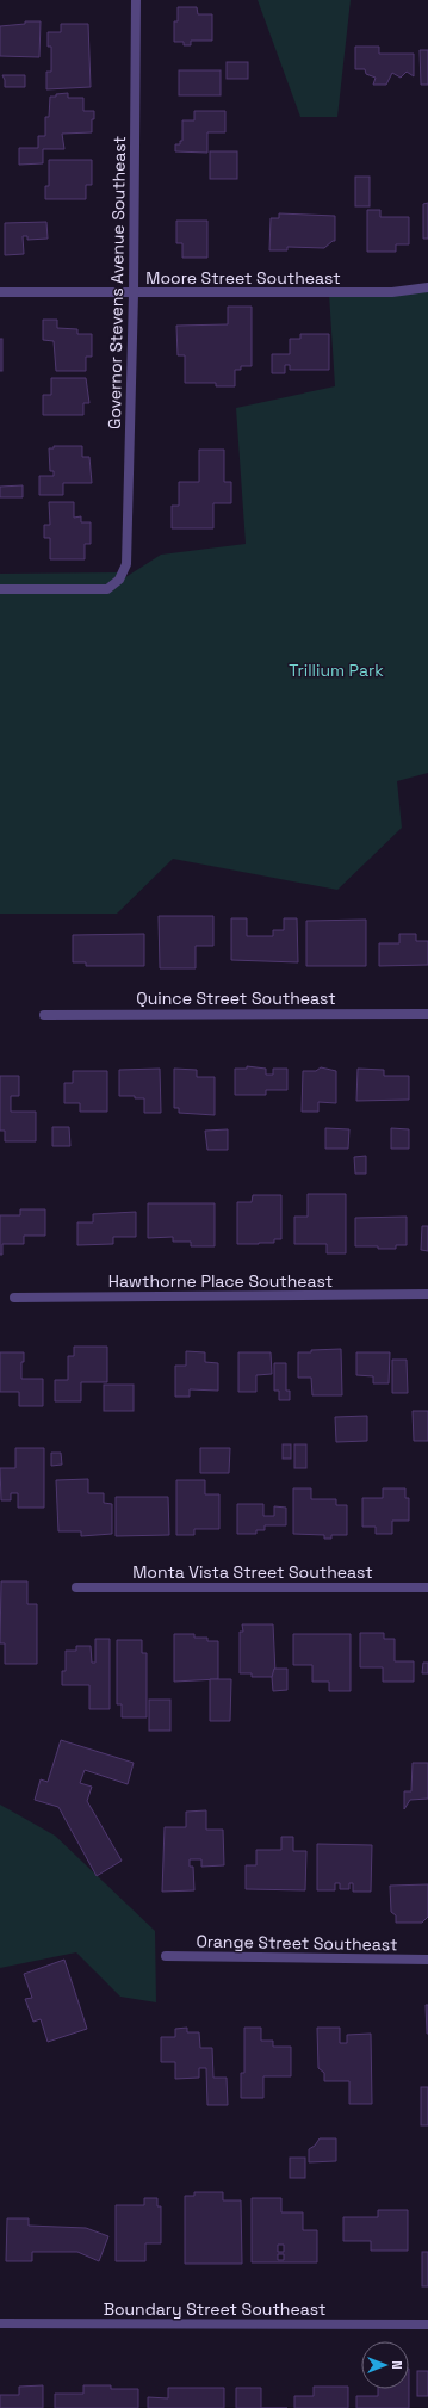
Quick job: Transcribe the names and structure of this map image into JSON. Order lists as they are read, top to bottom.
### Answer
{
  "streets": {
    "street": [
      "Moore Street Southeast",
      "Governor Stevens Avenue Southeast",
      "Quince Street Southeast",
      "Hawthorne Place Southeast",
      "Monta Vista Street Southeast",
      "Orange Street Southeast",
      "Boundary Street Southeast"
    ]
  },
  "crossings": [
    ["Moore Street Southeast", "Governor Stevens Avenue Southeast"]
  ],
  "parks": ["Trillium Park"],
  "north": "right"
}
